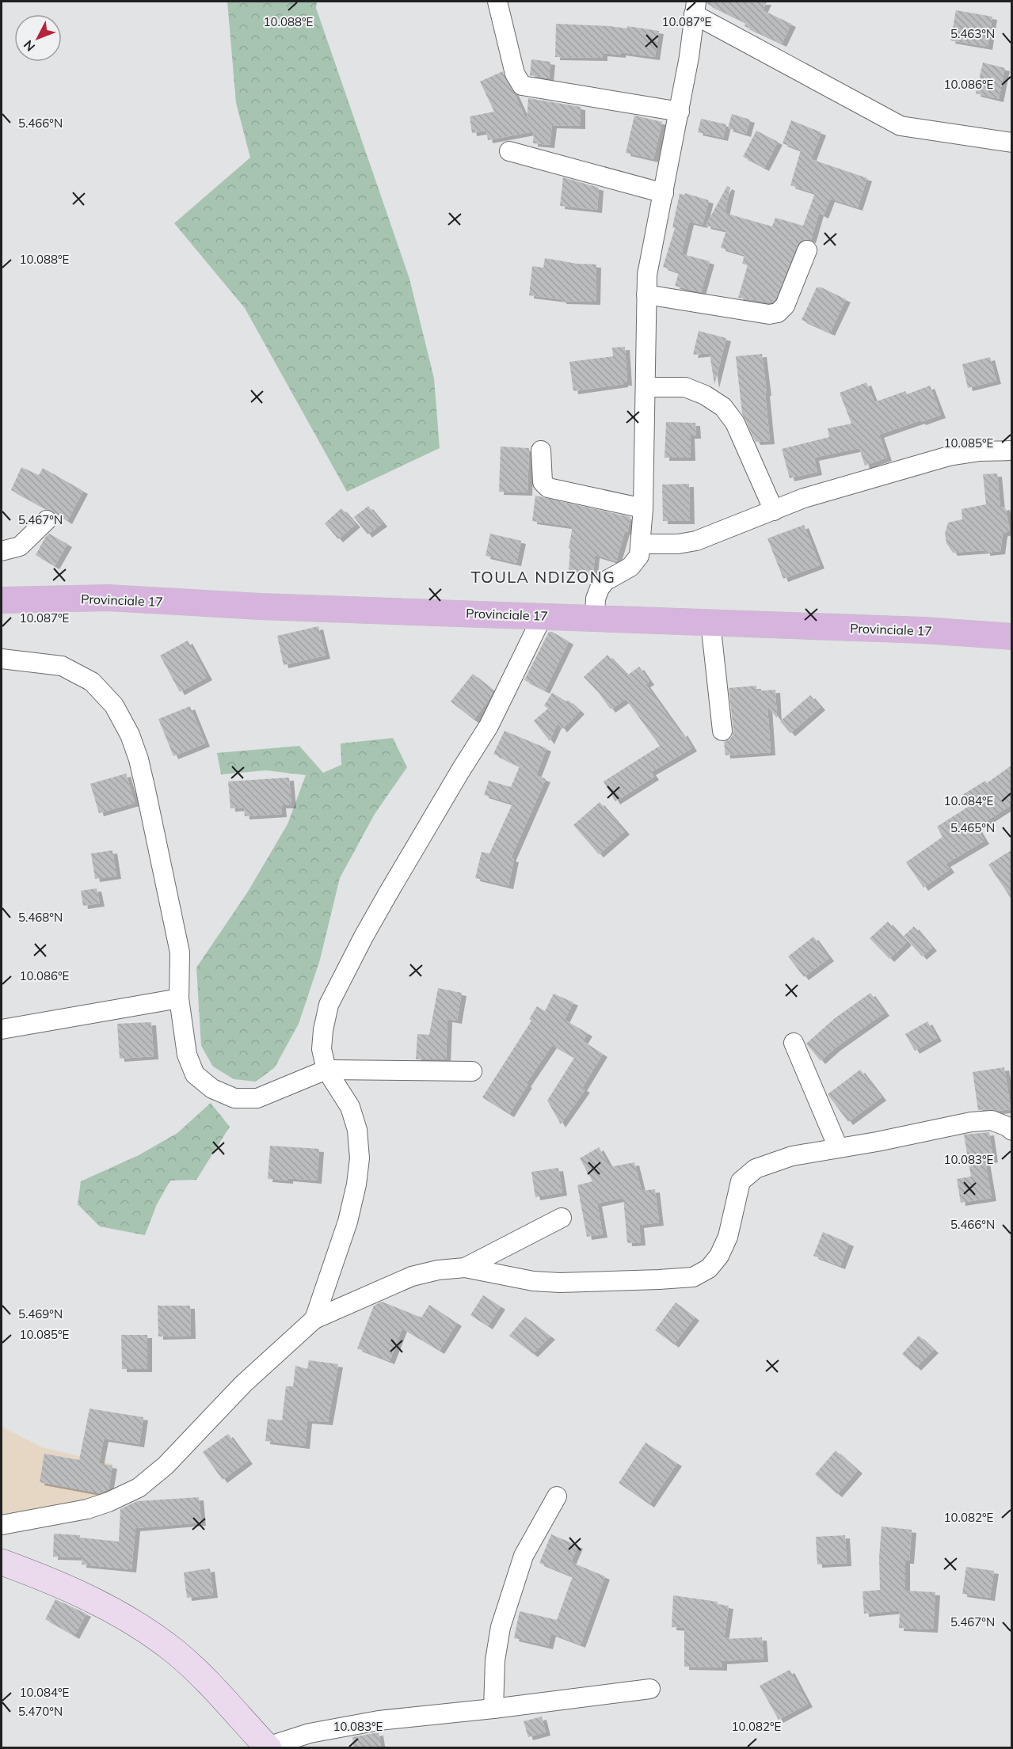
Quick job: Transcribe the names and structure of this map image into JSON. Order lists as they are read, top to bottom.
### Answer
{
  "streets": {
    "main road": ["Provinciale 17"]
  },
  "districts": ["TOULA NDIZONG"],
  "north": "bottom left",
  "coordinates": [
    "10.088°E",
    "10.087°E",
    "5.463°N",
    "10.086°E",
    "5.466°N",
    "10.085°E",
    "5.467°N",
    "10.084°E",
    "5.465°N",
    "5.468°N",
    "10.083°E",
    "5.469°N",
    "10.082°E",
    "5.470°N"
  ]
}
